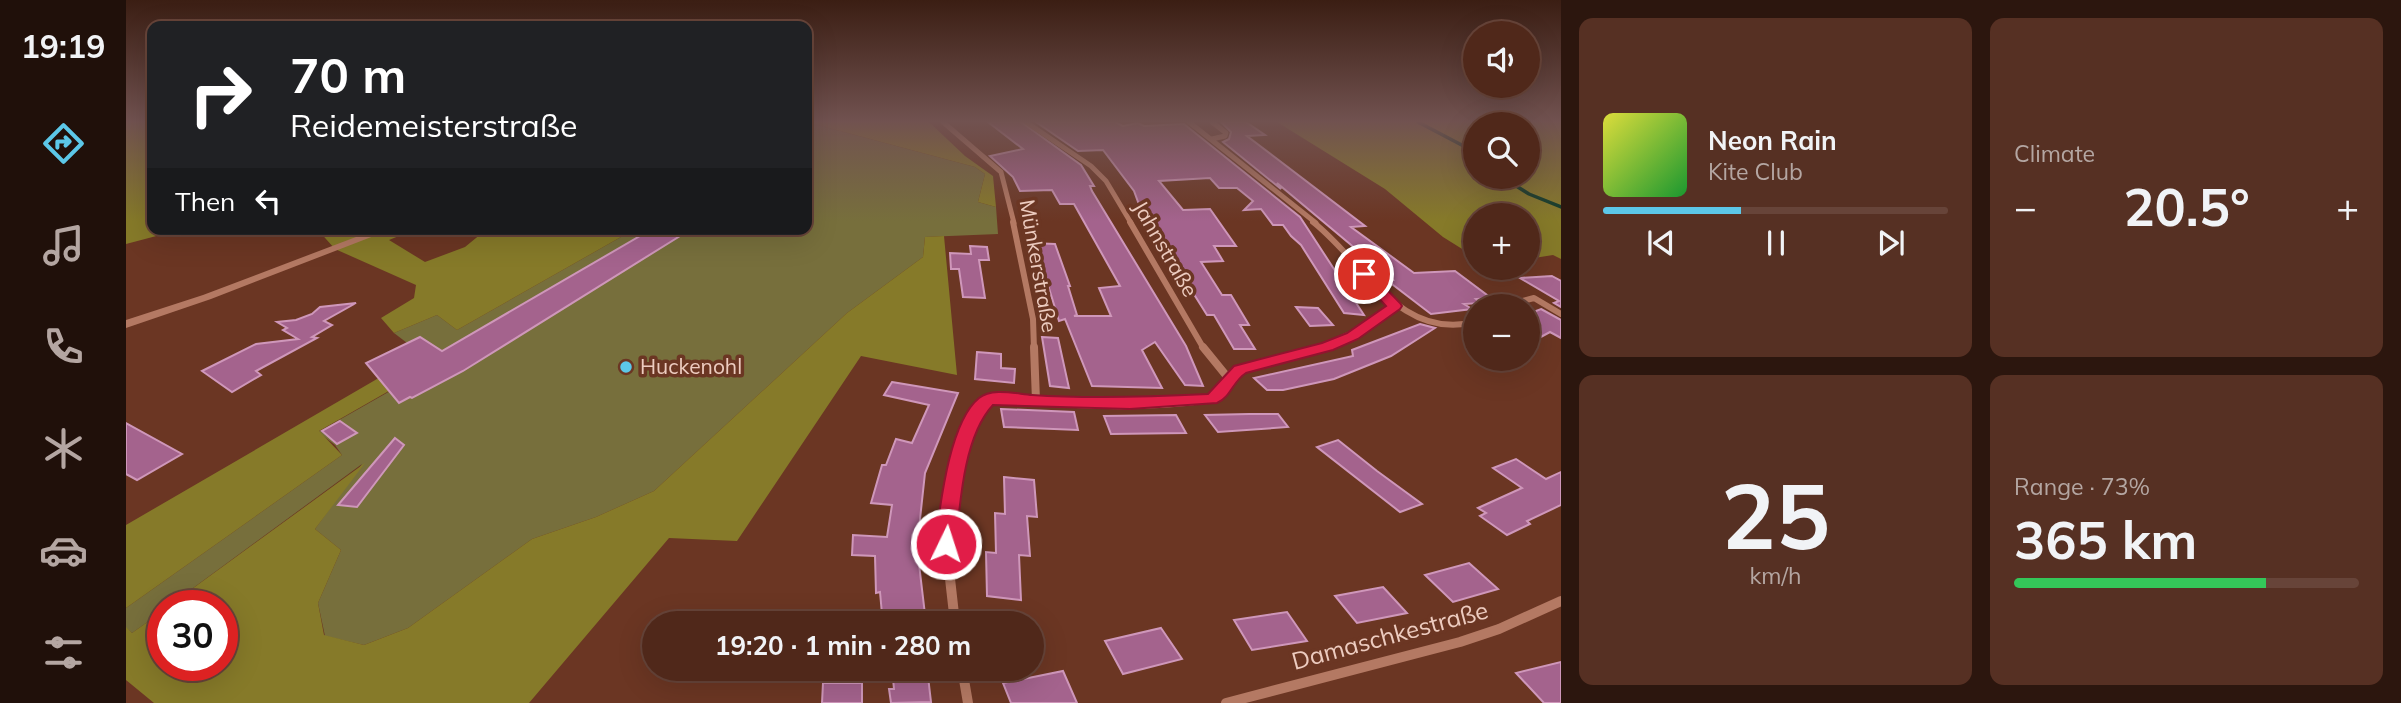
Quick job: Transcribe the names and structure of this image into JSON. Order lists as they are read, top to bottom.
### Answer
{
  "streets": {
    "street": ["Jahnstraße", "Münkerstraße", "Damaschkestraße"]
  },
  "places": ["Huckenohl"],
  "page": {
    "tabs": "19:19",
    "tile": [
      "Climate",
      ["25", "km/h"],
      ["Range · 73%", "365 km"]
    ],
    "map_buttons": ["+", "−"],
    "turn": ["70 m", "Reidemeisterstraße"],
    "song": ["Neon Rain", "Kite Club"],
    "then": "Then",
    "heat": ["−", "20.5°", "+"],
    "limit": "30",
    "trip": "19:20 · 1 min · 280 m"
  }
}
